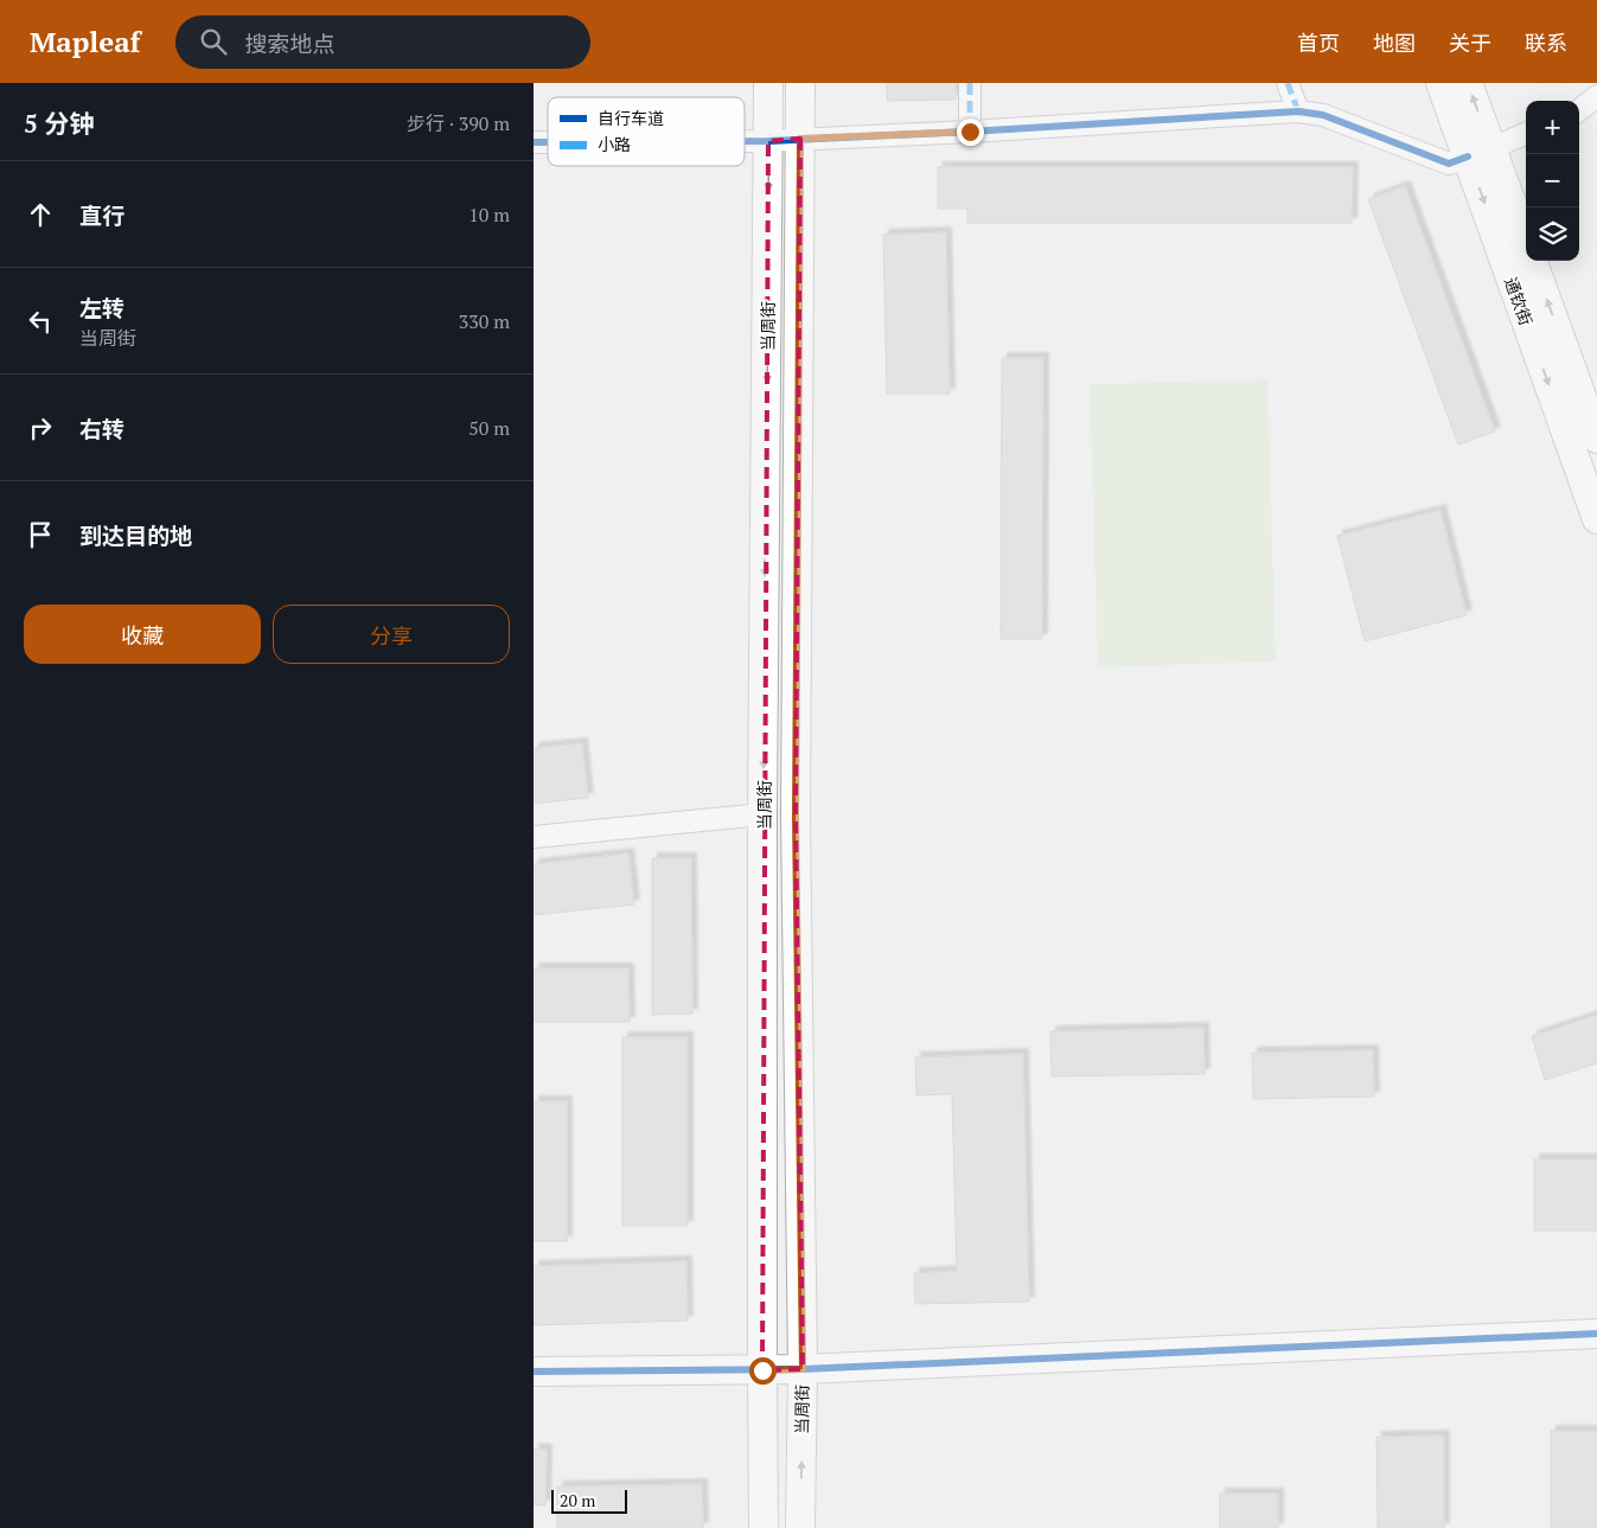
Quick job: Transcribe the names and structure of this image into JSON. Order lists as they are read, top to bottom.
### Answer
{
  "streets": {
    "main road": ["通钦街", "当周街"]
  },
  "legend": ["自行车道", "小路"],
  "scale_bar": "20 m",
  "page": {
    "header": "Mapleaf",
    "search": "搜索地点",
    "nav": [
      "首页",
      "地图",
      "关于",
      "联系"
    ],
    "heading": ["5 分钟", "步行 · 390 m"],
    "map_buttons": ["+", "−"],
    "list": [
      ["直行", "10 m"],
      ["左转", "当周街", "330 m"],
      ["右转", "50 m"],
      "到达目的地"
    ],
    "buttons": ["收藏", "分享"],
    "scale": "20 m"
  }
}
